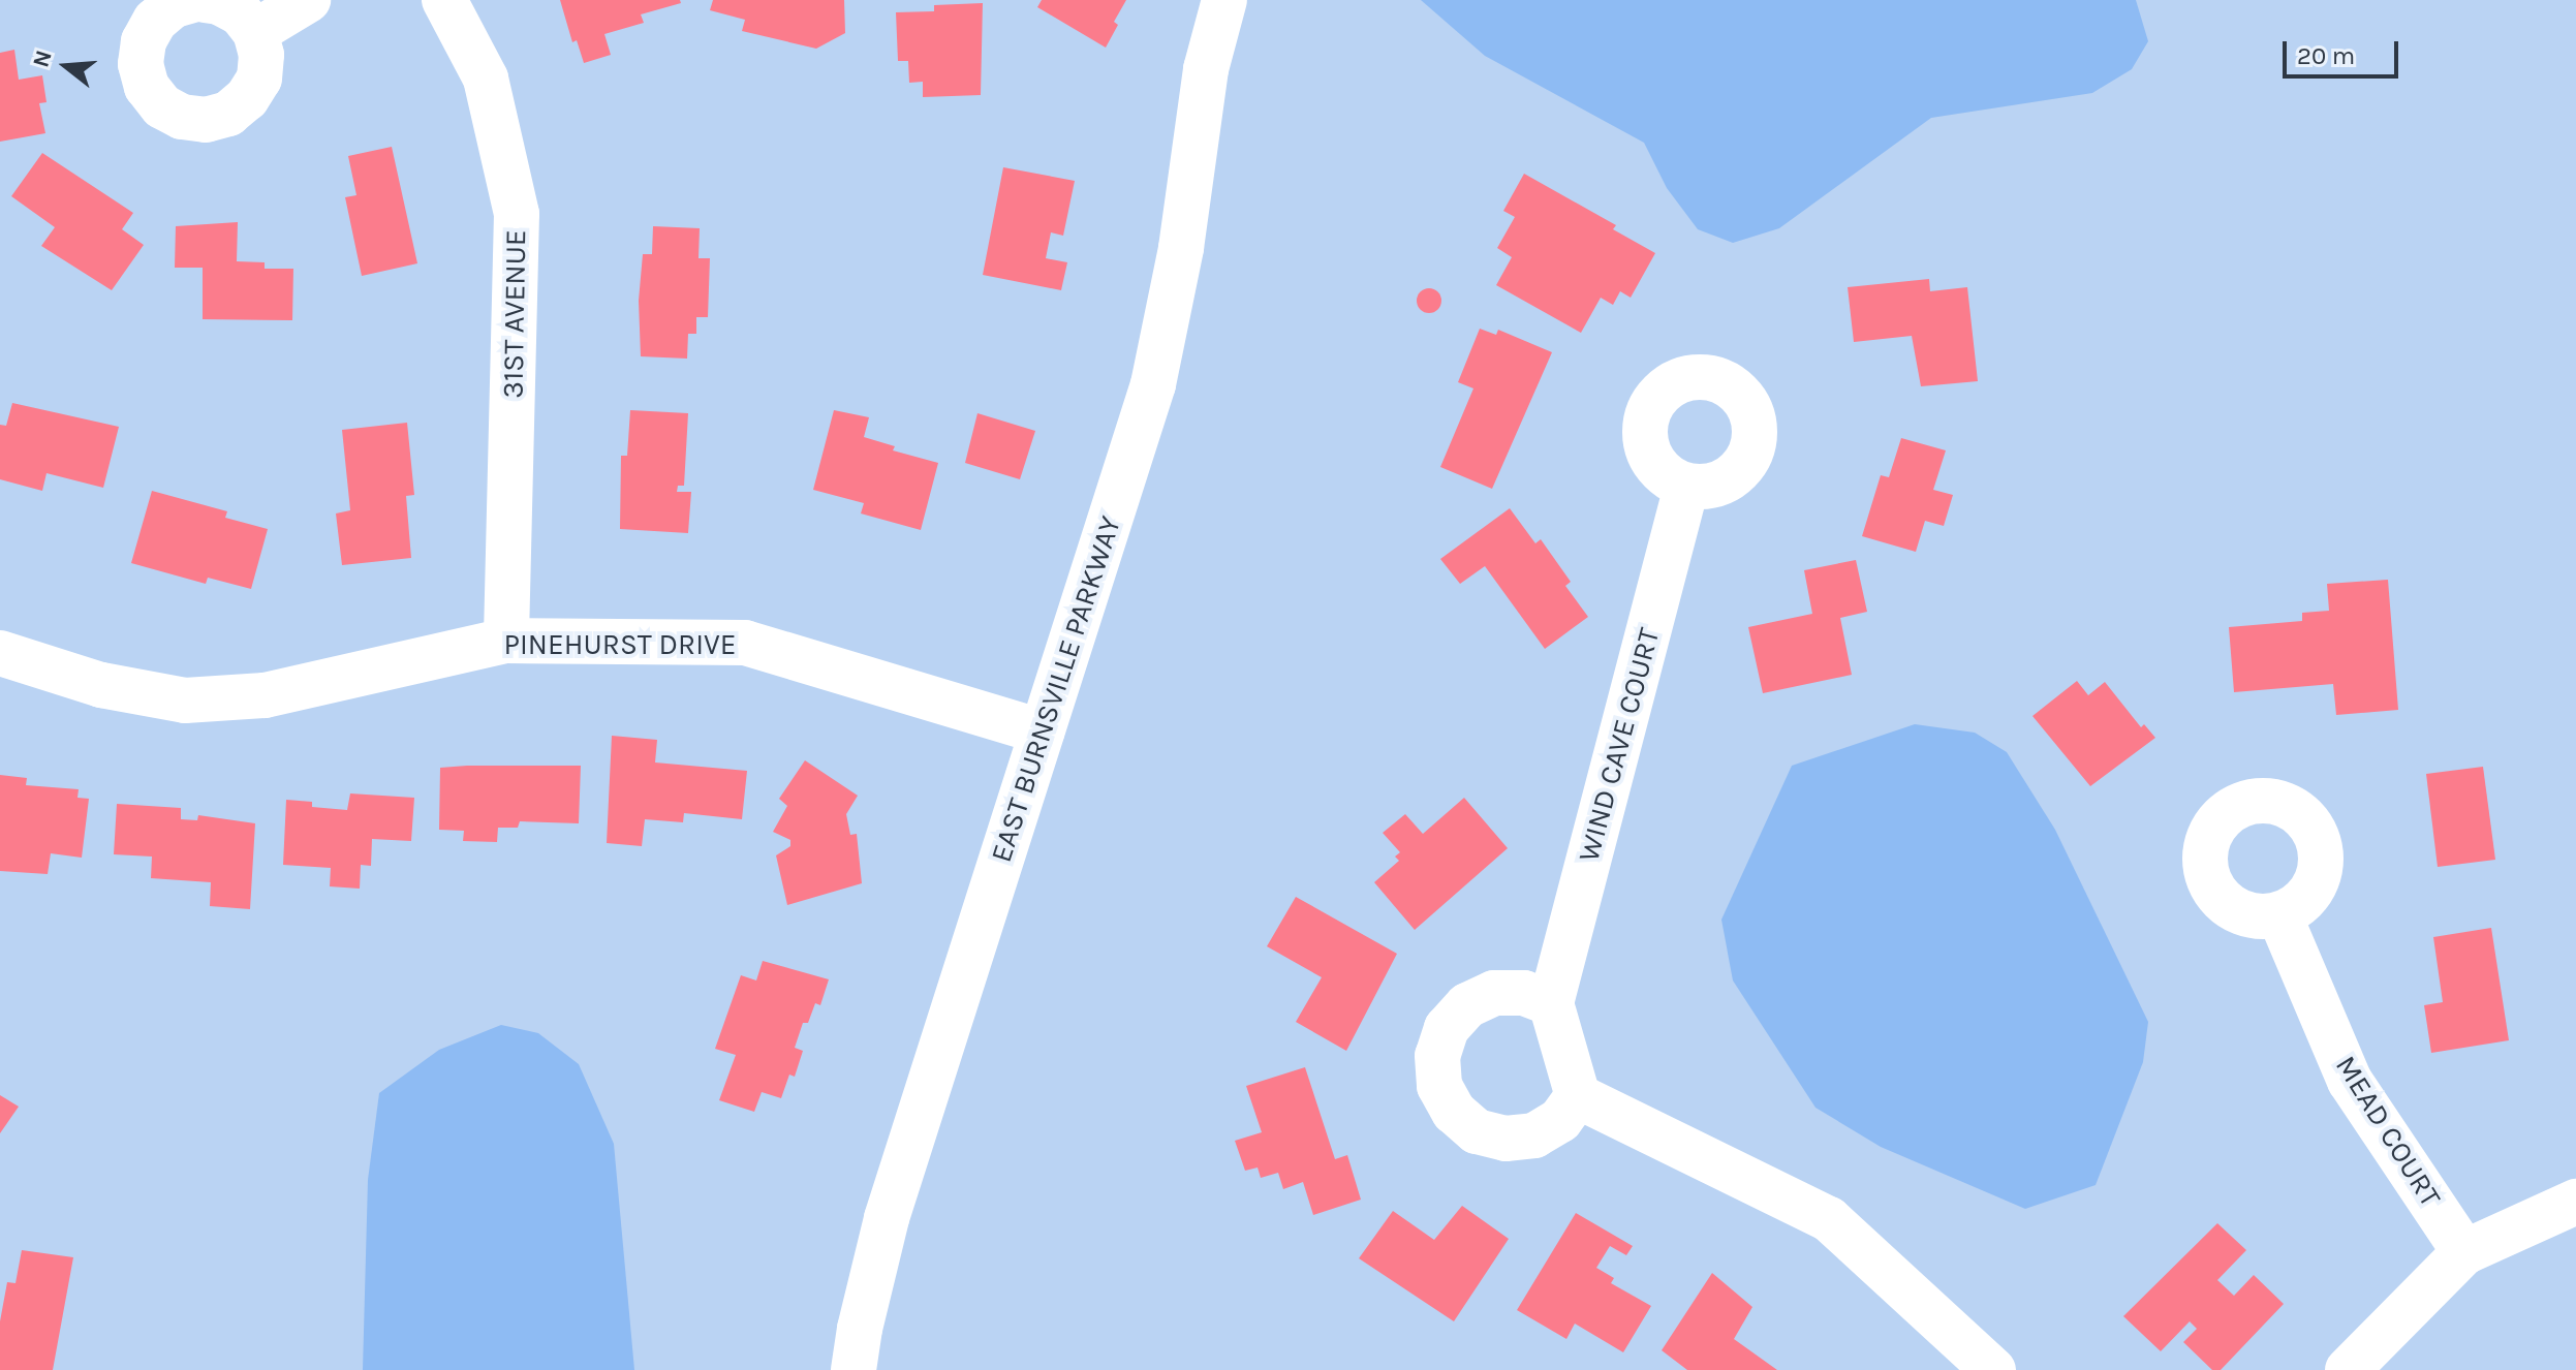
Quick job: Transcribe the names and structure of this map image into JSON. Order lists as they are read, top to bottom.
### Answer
{
  "streets": {
    "street": [
      "31ST AVENUE",
      "PINEHURST DRIVE",
      "EAST BURNSVILLE PARKWAY",
      "WIND CAVE COURT",
      "MEAD COURT"
    ]
  },
  "crossings": [
    ["31ST AVENUE", "PINEHURST DRIVE"],
    ["PINEHURST DRIVE", "EAST BURNSVILLE PARKWAY"]
  ],
  "scale_bar": "20 m",
  "north": "left"
}
